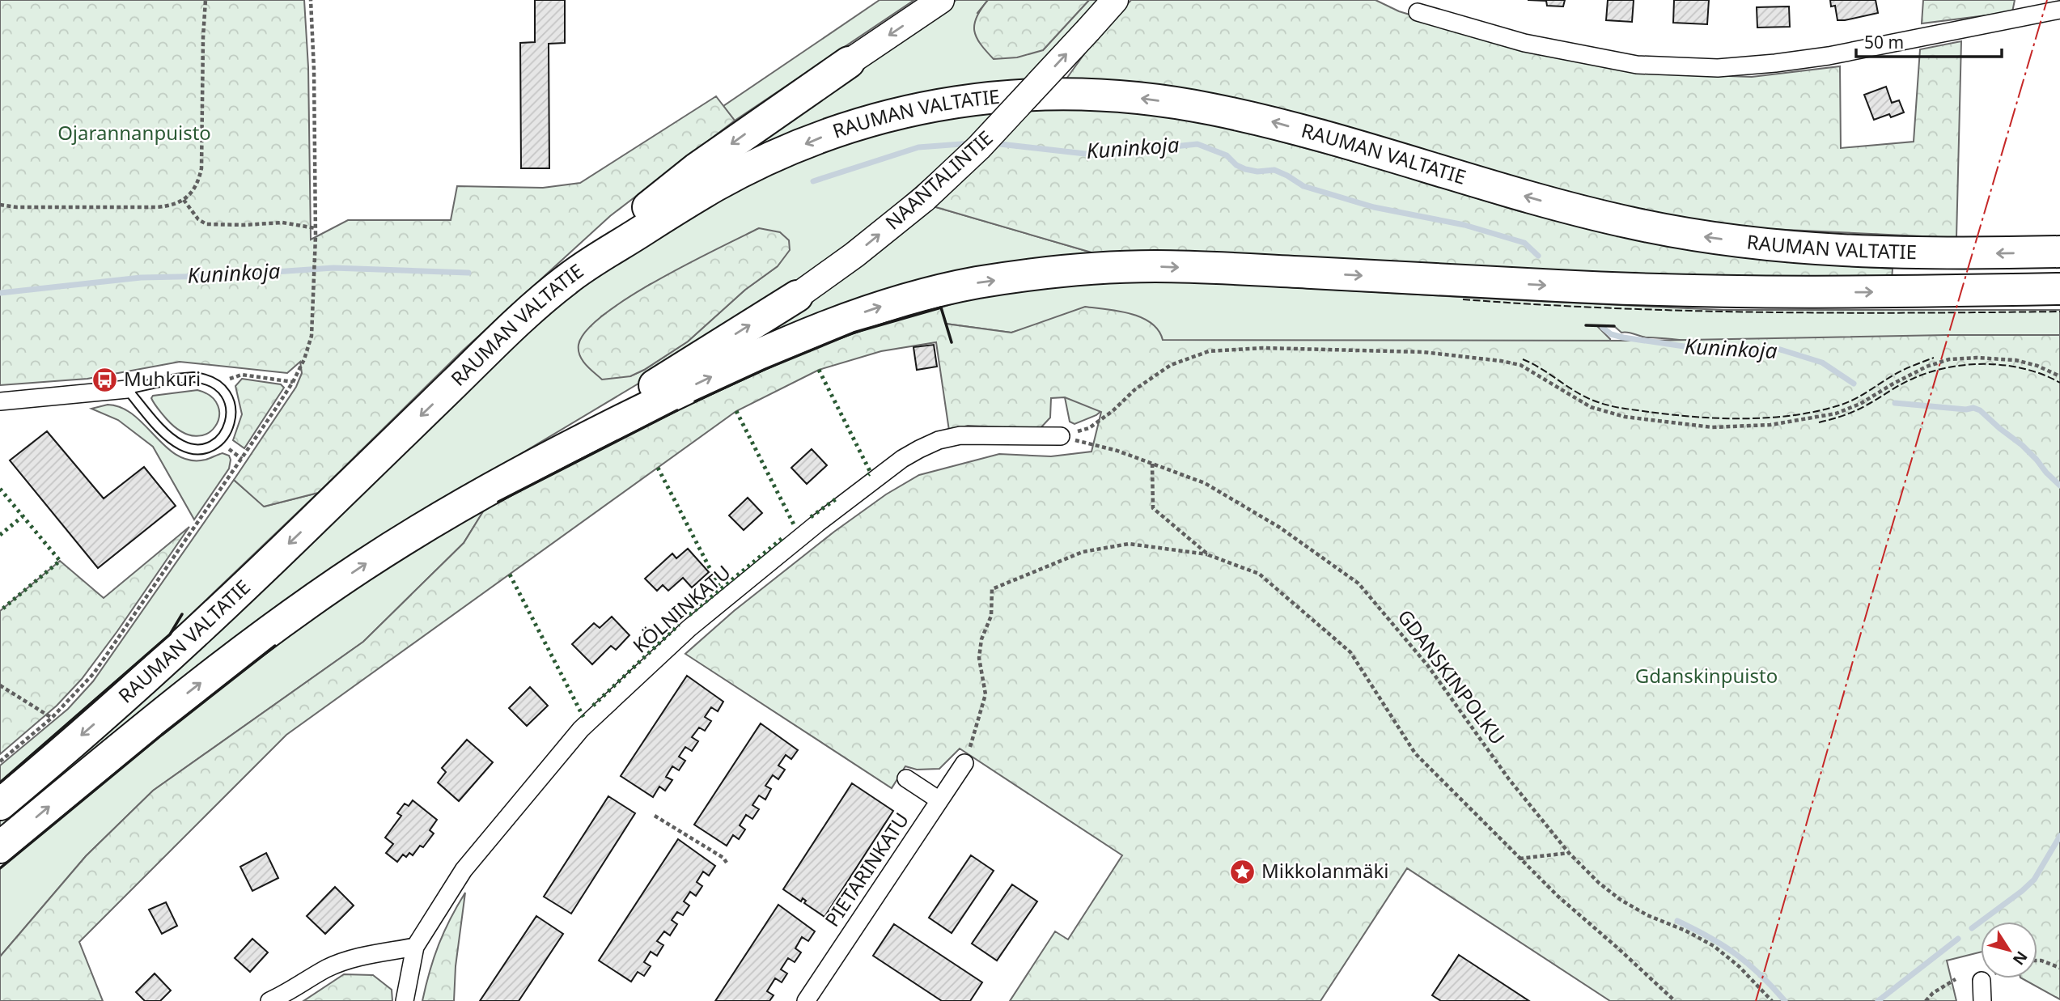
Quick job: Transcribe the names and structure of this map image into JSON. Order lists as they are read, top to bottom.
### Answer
{
  "streets": {
    "highway": ["RAUMAN VALTATIE"],
    "main road": ["NAANTALINTIE"],
    "street": ["KÖLNINKATU", "PIETARINKATU"],
    "path": ["GDANSKINPOLKU"]
  },
  "crossings": [
    ["KÖLNINKATU", "GDANSKINPOLKU"]
  ],
  "one_way": ["NAANTALINTIE"],
  "water": ["Kuninkoja"],
  "parks": ["Ojarannanpuisto", "Gdanskinpuisto"],
  "places": {
    "bus stop": ["Muhkuri"],
    "place": ["Mikkolanmäki"]
  },
  "scale_bar": "50 m",
  "north": "bottom right"
}
